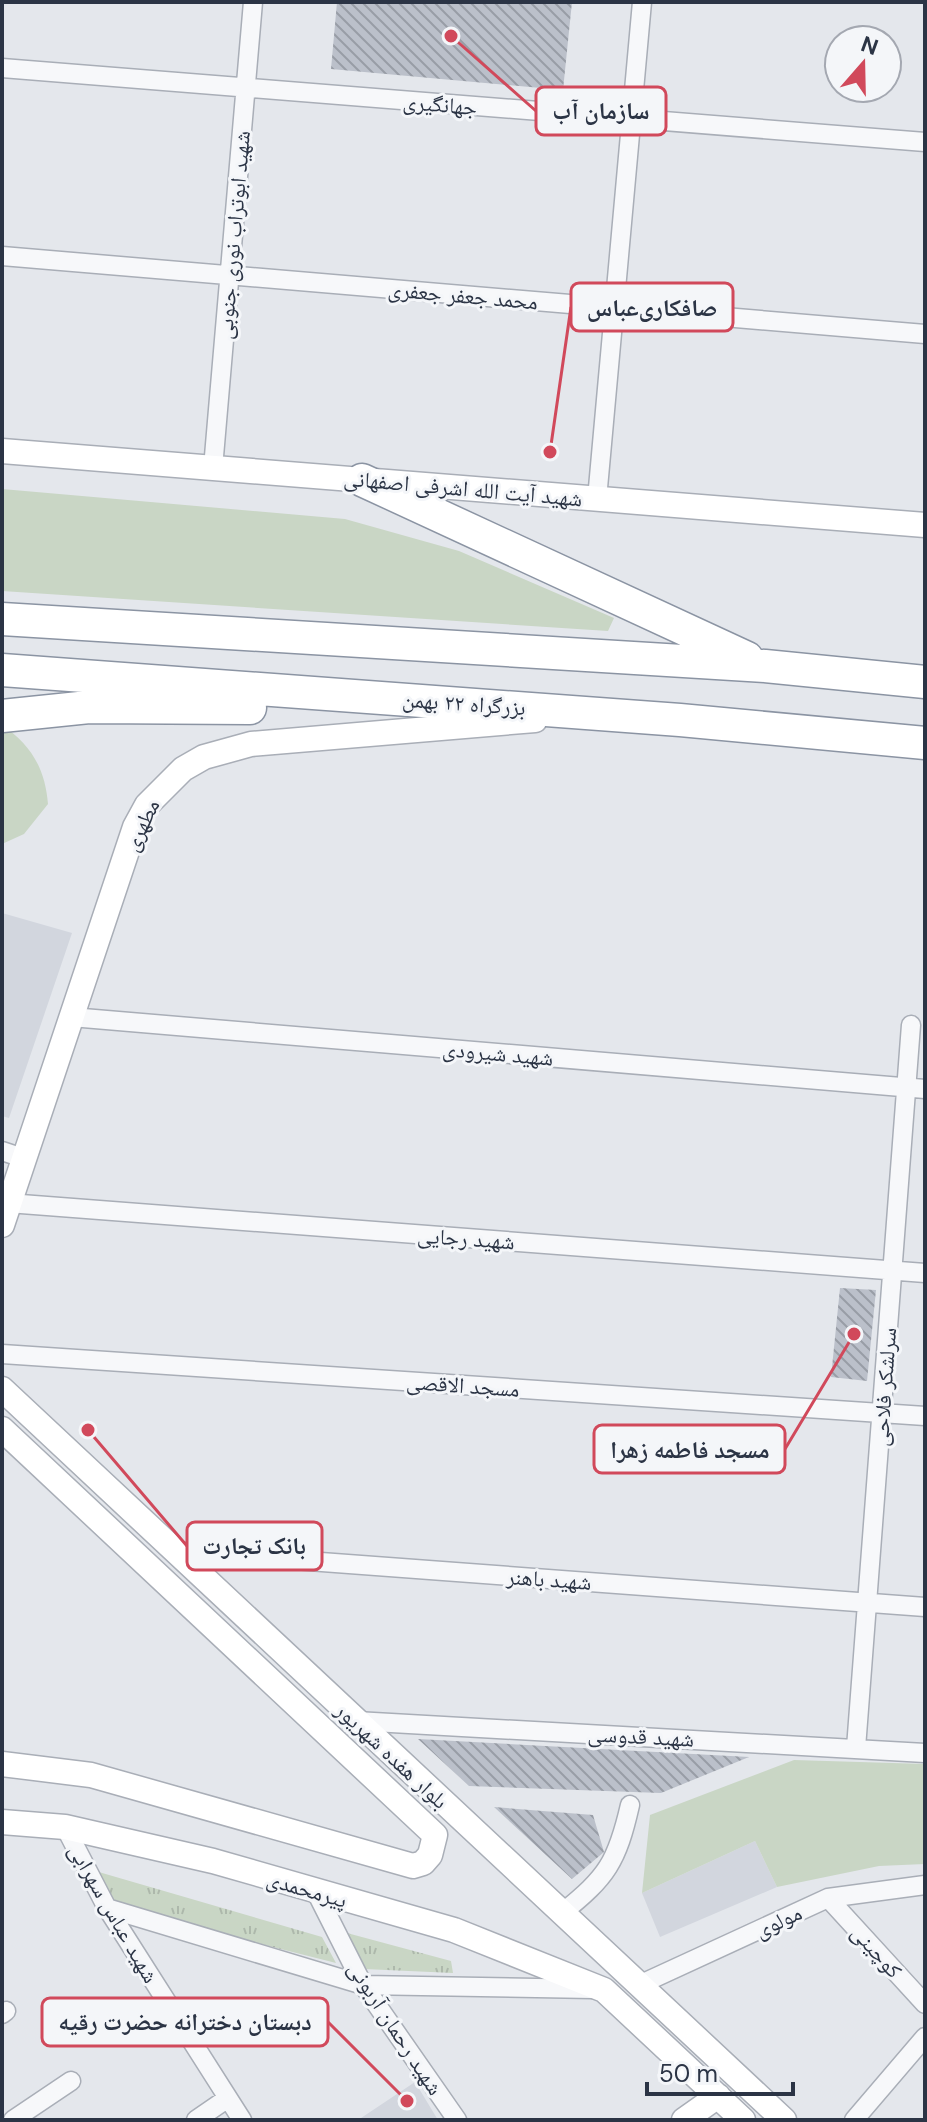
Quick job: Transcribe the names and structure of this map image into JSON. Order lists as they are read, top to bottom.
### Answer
{
  "streets": {
    "highway": ["بزرگراه ۲۲ بهمن"],
    "main road": [
      "شهید آیت الله اشرفی اصفهانی",
      "مطهری",
      "بلوار هفده شهریور",
      "پیرمحمدی"
    ],
    "street": [
      "جهانگیری",
      "شهید ابوتراب نوری جنوبی",
      "محمد جعفر جعفری",
      "شهید شیرودی",
      "شهید رجایی",
      "مسجد الاقصی",
      "سرلشکر فلاحی",
      "شهید باهنر",
      "شهید قدوسی",
      "شهید عباس سهرابی",
      "مولوی",
      "کوچینی",
      "شهید رحمان آربونی"
    ]
  },
  "crossings": [
    ["جهانگیری", "شهید ابوتراب نوری جنوبی"],
    ["شهید ابوتراب نوری جنوبی", "محمد جعفر جعفری"],
    ["شهید ابوتراب نوری جنوبی", "شهید آیت الله اشرفی اصفهانی"],
    ["مطهری", "شهید شیرودی"],
    ["مطهری", "شهید رجایی"],
    ["شهید شیرودی", "سرلشکر فلاحی"],
    ["شهید رجایی", "سرلشکر فلاحی"],
    ["مسجد الاقصی", "سرلشکر فلاحی"],
    ["سرلشکر فلاحی", "شهید باهنر"],
    ["سرلشکر فلاحی", "شهید قدوسی"],
    ["شهید باهنر", "بلوار هفده شهریور"],
    ["شهید قدوسی", "بلوار هفده شهریور"],
    ["بلوار هفده شهریور", "مولوی"],
    ["پیرمحمدی", "شهید عباس سهرابی"],
    ["پیرمحمدی", "شهید رحمان آربونی"],
    ["مولوی", "کوچینی"]
  ],
  "places": [
    "سازمان آب",
    "صافکاری‌عباس",
    "مسجد فاطمه زهرا",
    "بانک تجارت",
    "دبستان دخترانه حضرت رقیه"
  ],
  "scale_bar": "50 m",
  "north": "top"
}
